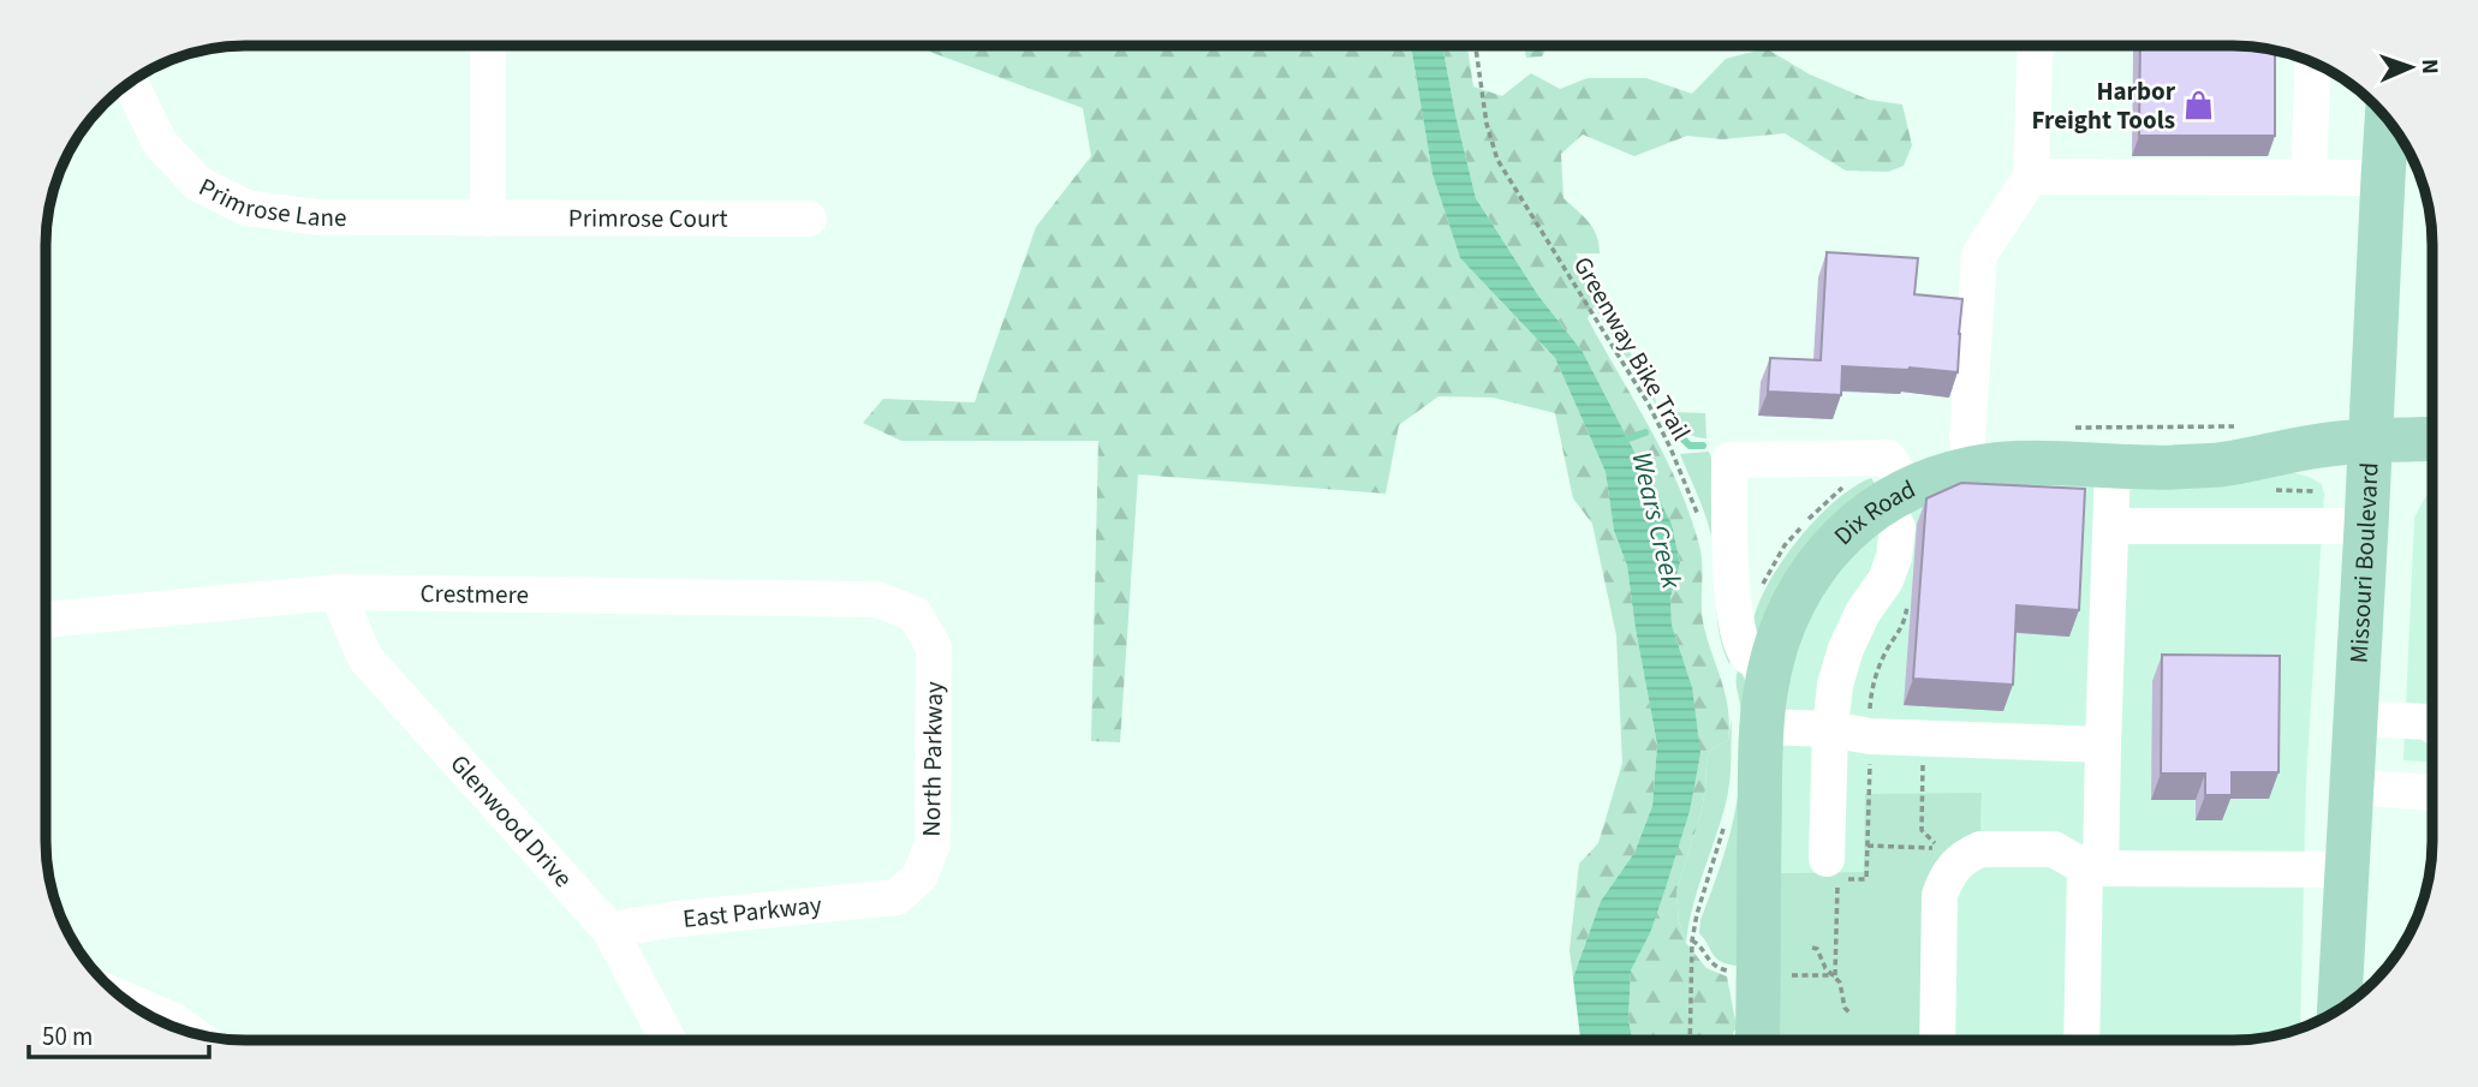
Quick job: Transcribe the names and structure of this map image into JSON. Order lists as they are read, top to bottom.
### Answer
{
  "streets": {
    "main road": ["Dix Road", "Missouri Boulevard"],
    "street": [
      "Primrose Lane",
      "Primrose Court",
      "Crestmere",
      "North Parkway",
      "Glenwood Drive",
      "East Parkway"
    ],
    "path": ["Greenway Bike Trail"]
  },
  "crossings": [
    ["Primrose Lane", "Primrose Court"],
    ["Dix Road", "Missouri Boulevard"],
    ["Crestmere", "North Parkway"],
    ["Crestmere", "Glenwood Drive"],
    ["North Parkway", "East Parkway"],
    ["Glenwood Drive", "East Parkway"]
  ],
  "water": ["Wears Creek"],
  "places": {
    "shop": ["Harbor Freight Tools"]
  },
  "scale_bar": "50 m",
  "north": "right"
}
